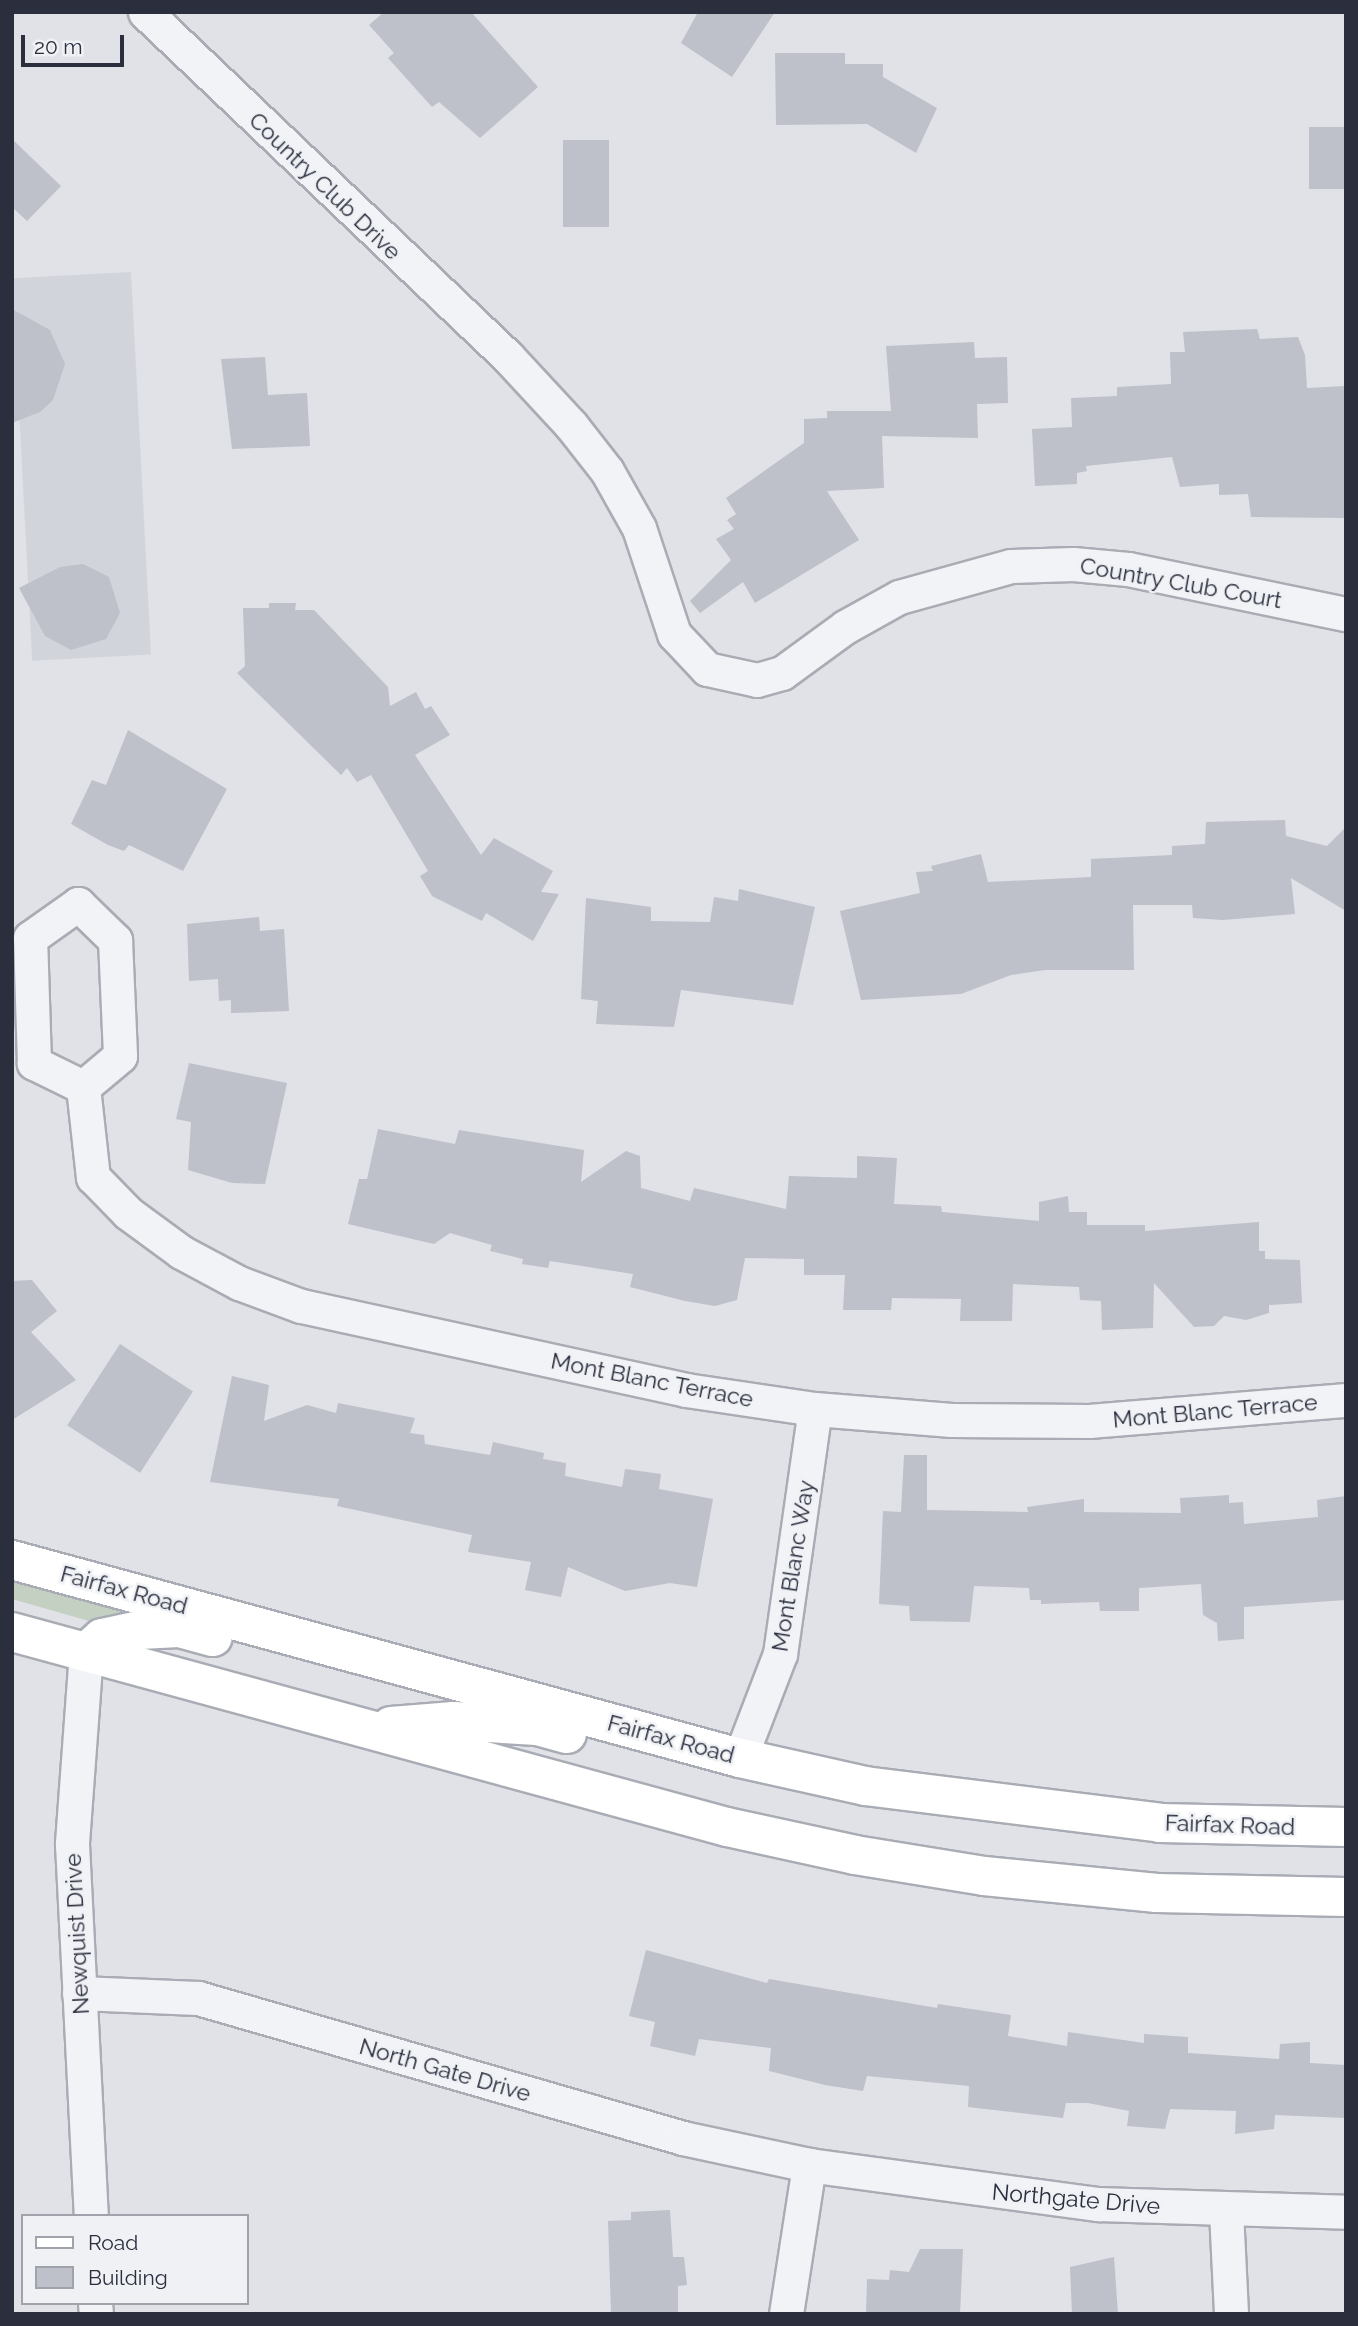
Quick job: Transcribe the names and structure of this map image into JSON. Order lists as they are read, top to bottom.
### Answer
{
  "streets": {
    "main road": ["Fairfax Road"],
    "street": [
      "Country Club Drive",
      "Country Club Court",
      "Mont Blanc Terrace",
      "Mont Blanc Way",
      "Newquist Drive",
      "North Gate Drive",
      "Northgate Drive"
    ]
  },
  "crossings": [
    ["Country Club Drive", "Country Club Court"],
    ["Mont Blanc Terrace", "Mont Blanc Way"],
    ["Mont Blanc Way", "Fairfax Road"],
    ["Newquist Drive", "North Gate Drive"],
    ["North Gate Drive", "Northgate Drive"]
  ],
  "legend": ["Road", "Building"],
  "scale_bar": "20 m"
}
